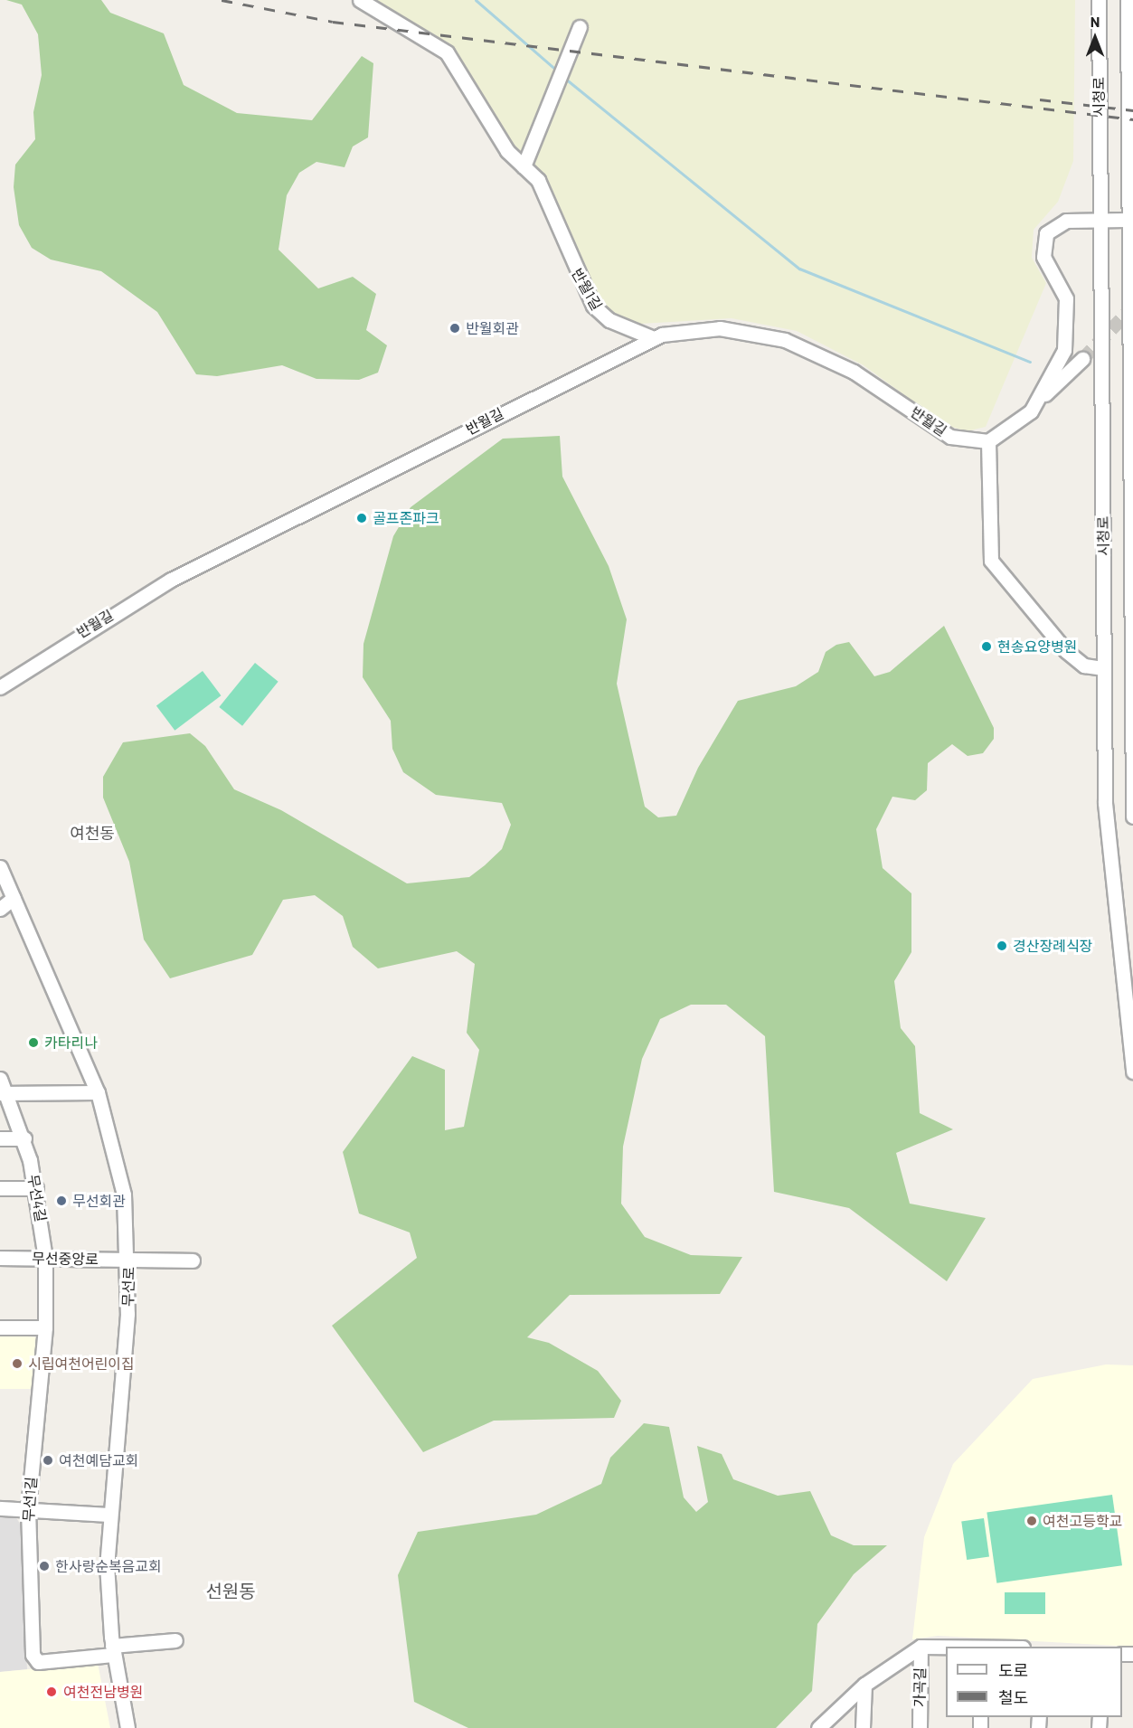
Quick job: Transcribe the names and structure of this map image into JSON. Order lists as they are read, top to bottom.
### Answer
{
  "streets": {
    "street": [
      "시청로",
      "반월1길",
      "반월길",
      "무선4길",
      "무선중앙로",
      "무선로",
      "무선1길",
      "가곡길"
    ]
  },
  "crossings": [
    ["시청로", "반월길"],
    ["반월1길", "반월길"],
    ["무선4길", "무선중앙로"],
    ["무선4길", "무선1길"],
    ["무선중앙로", "무선로"],
    ["무선중앙로", "무선1길"],
    ["무선로", "무선1길"]
  ],
  "districts": ["여천동", "선원동"],
  "places": [
    "반월회관",
    "골프존파크",
    "현송요양병원",
    "경산장례식장",
    "카타리나",
    "무선회관",
    "시립여천어린이집",
    "여천예담교회",
    "여천고등학교",
    "한사랑순복음교회",
    "여천전남병원"
  ],
  "legend": ["도로", "철도"],
  "north": "top"
}
